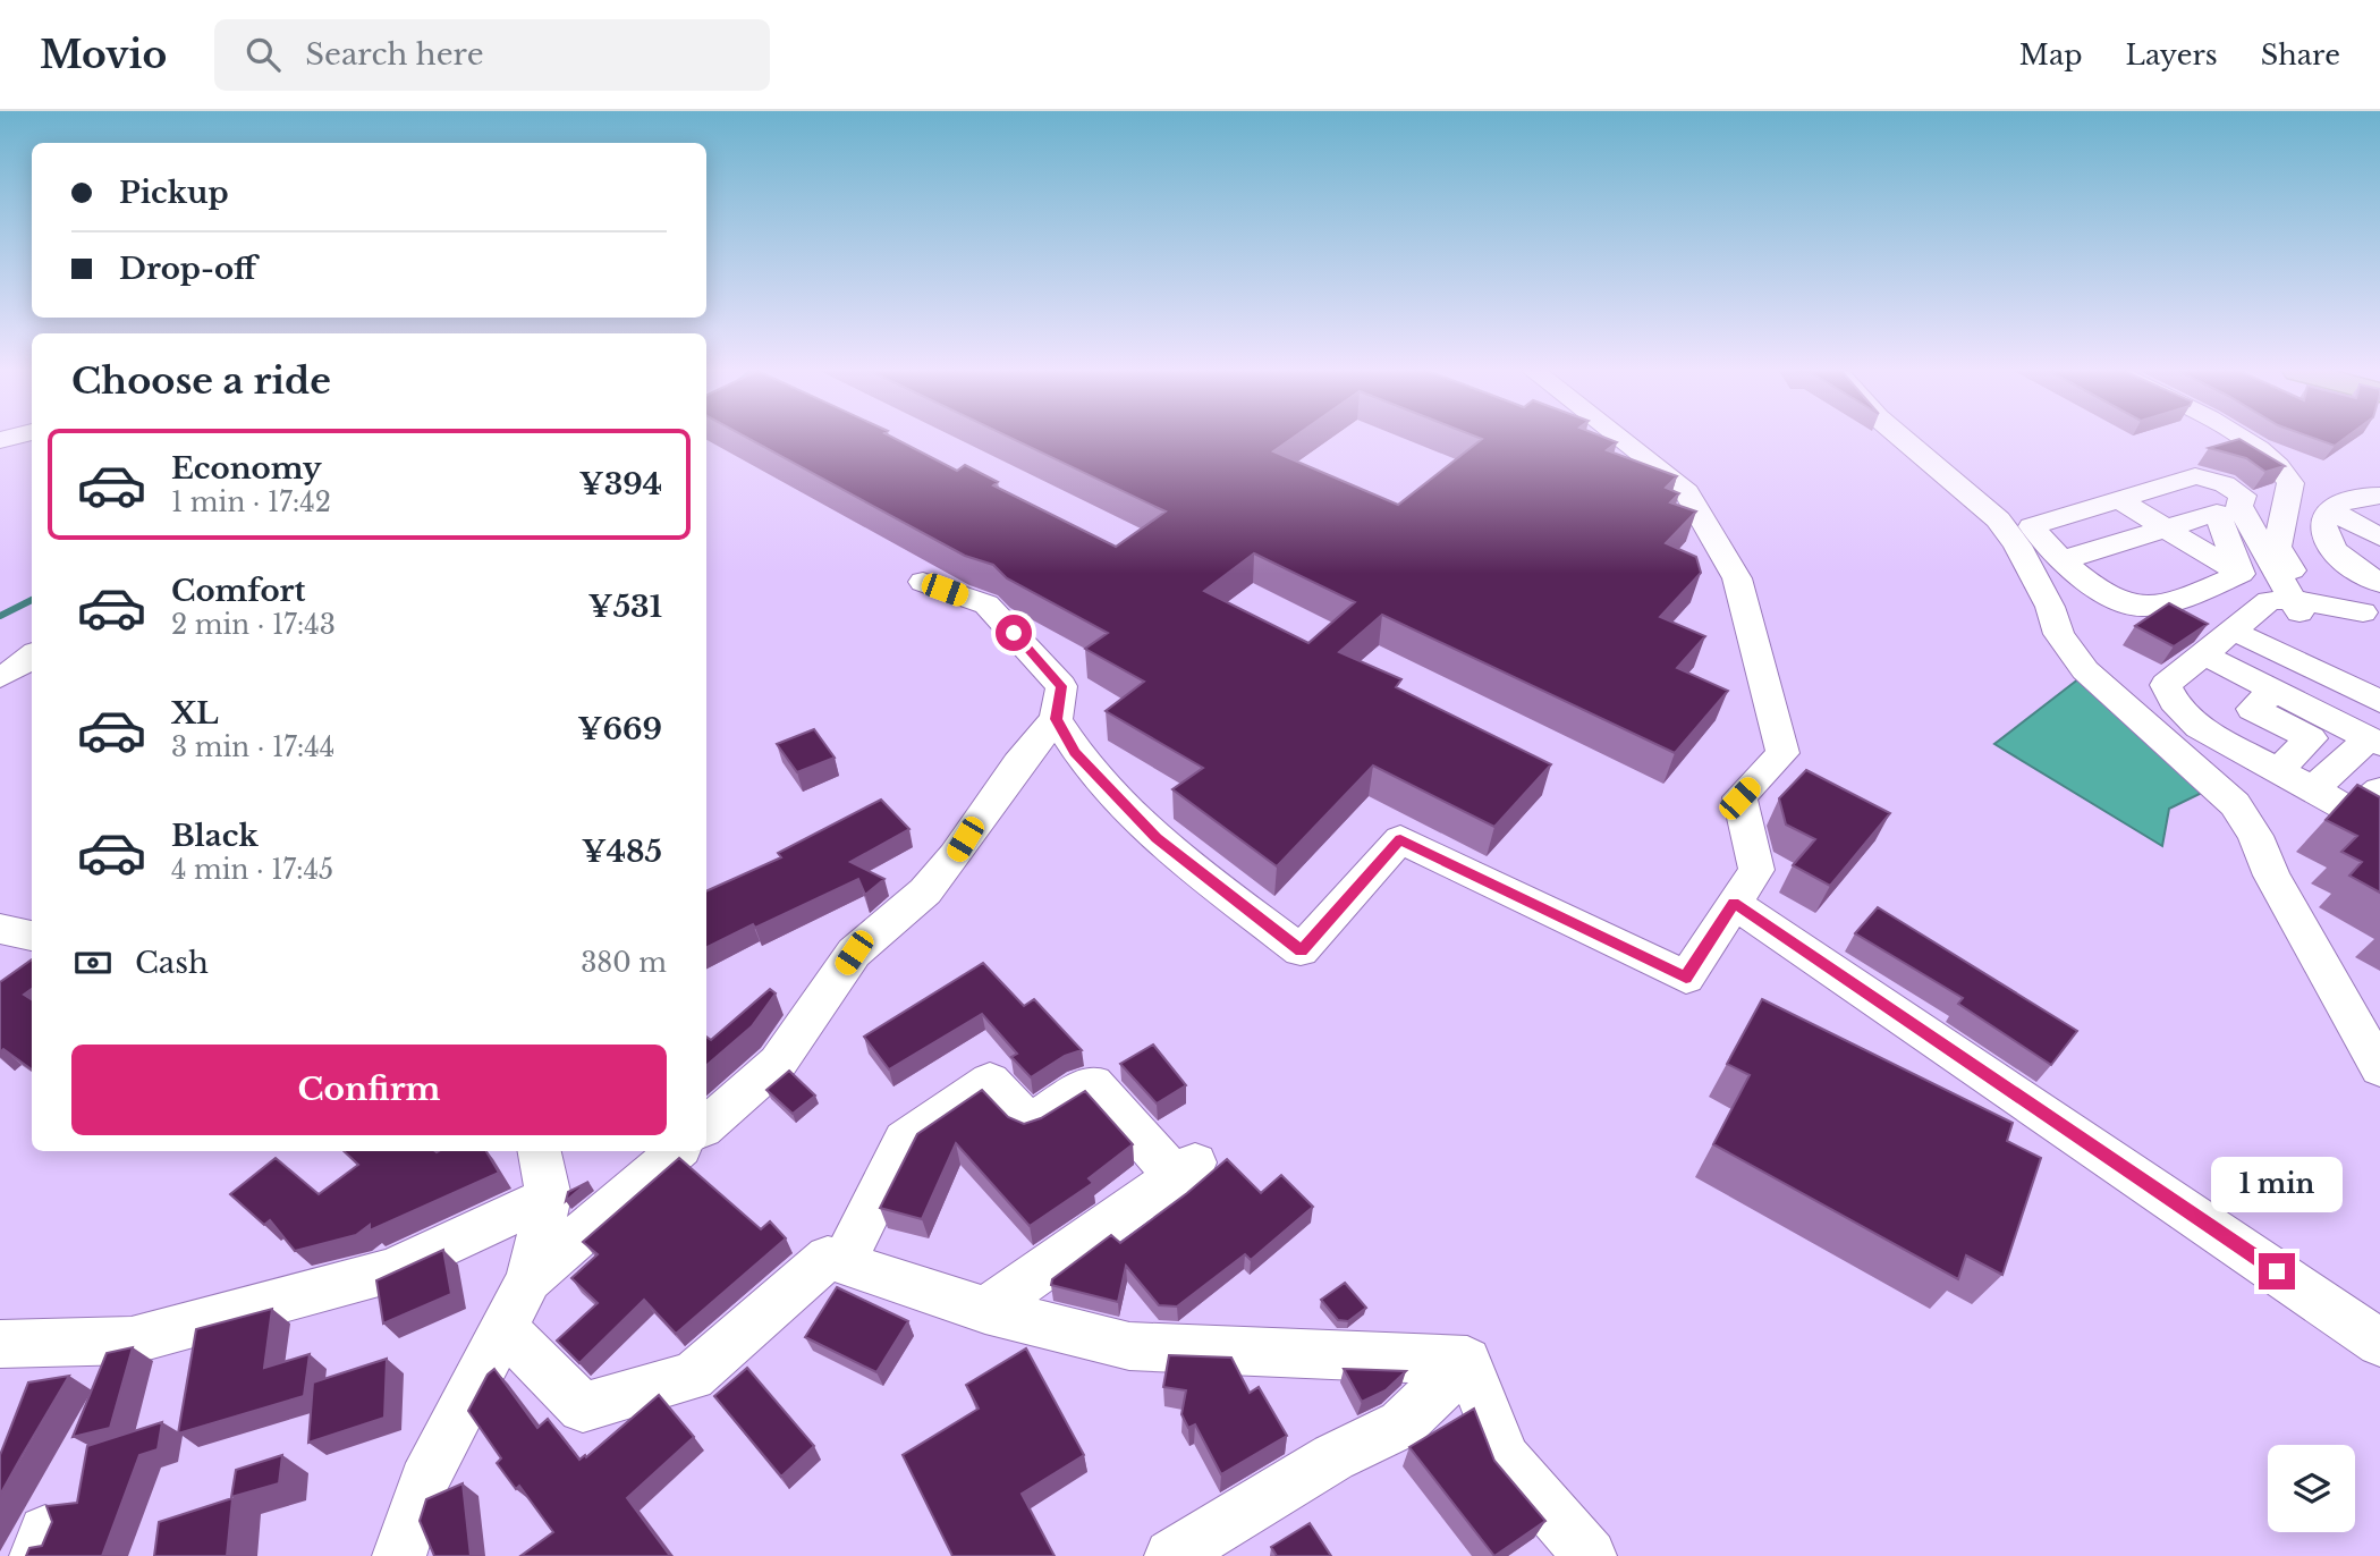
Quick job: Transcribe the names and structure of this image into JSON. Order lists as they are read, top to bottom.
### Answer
{
  "page": {
    "header": "Movio",
    "search": "Search here",
    "nav": ["Map", "Layers", "Share"],
    "banner": ["Pickup", "Drop-off"],
    "heading": "Choose a ride",
    "list": [
      {
        "name": "Economy",
        "note": "1 min · 17:42",
        "value": "¥394"
      },
      {
        "name": "Comfort",
        "note": "2 min · 17:43",
        "value": "¥531"
      },
      {
        "name": "XL",
        "note": "3 min · 17:44",
        "value": "¥669"
      },
      {
        "name": "Black",
        "note": "4 min · 17:45",
        "value": "¥485"
      }
    ],
    "pay": ["Cash", "380 m"],
    "buttons": "Confirm",
    "bubble": "1 min"
  }
}
